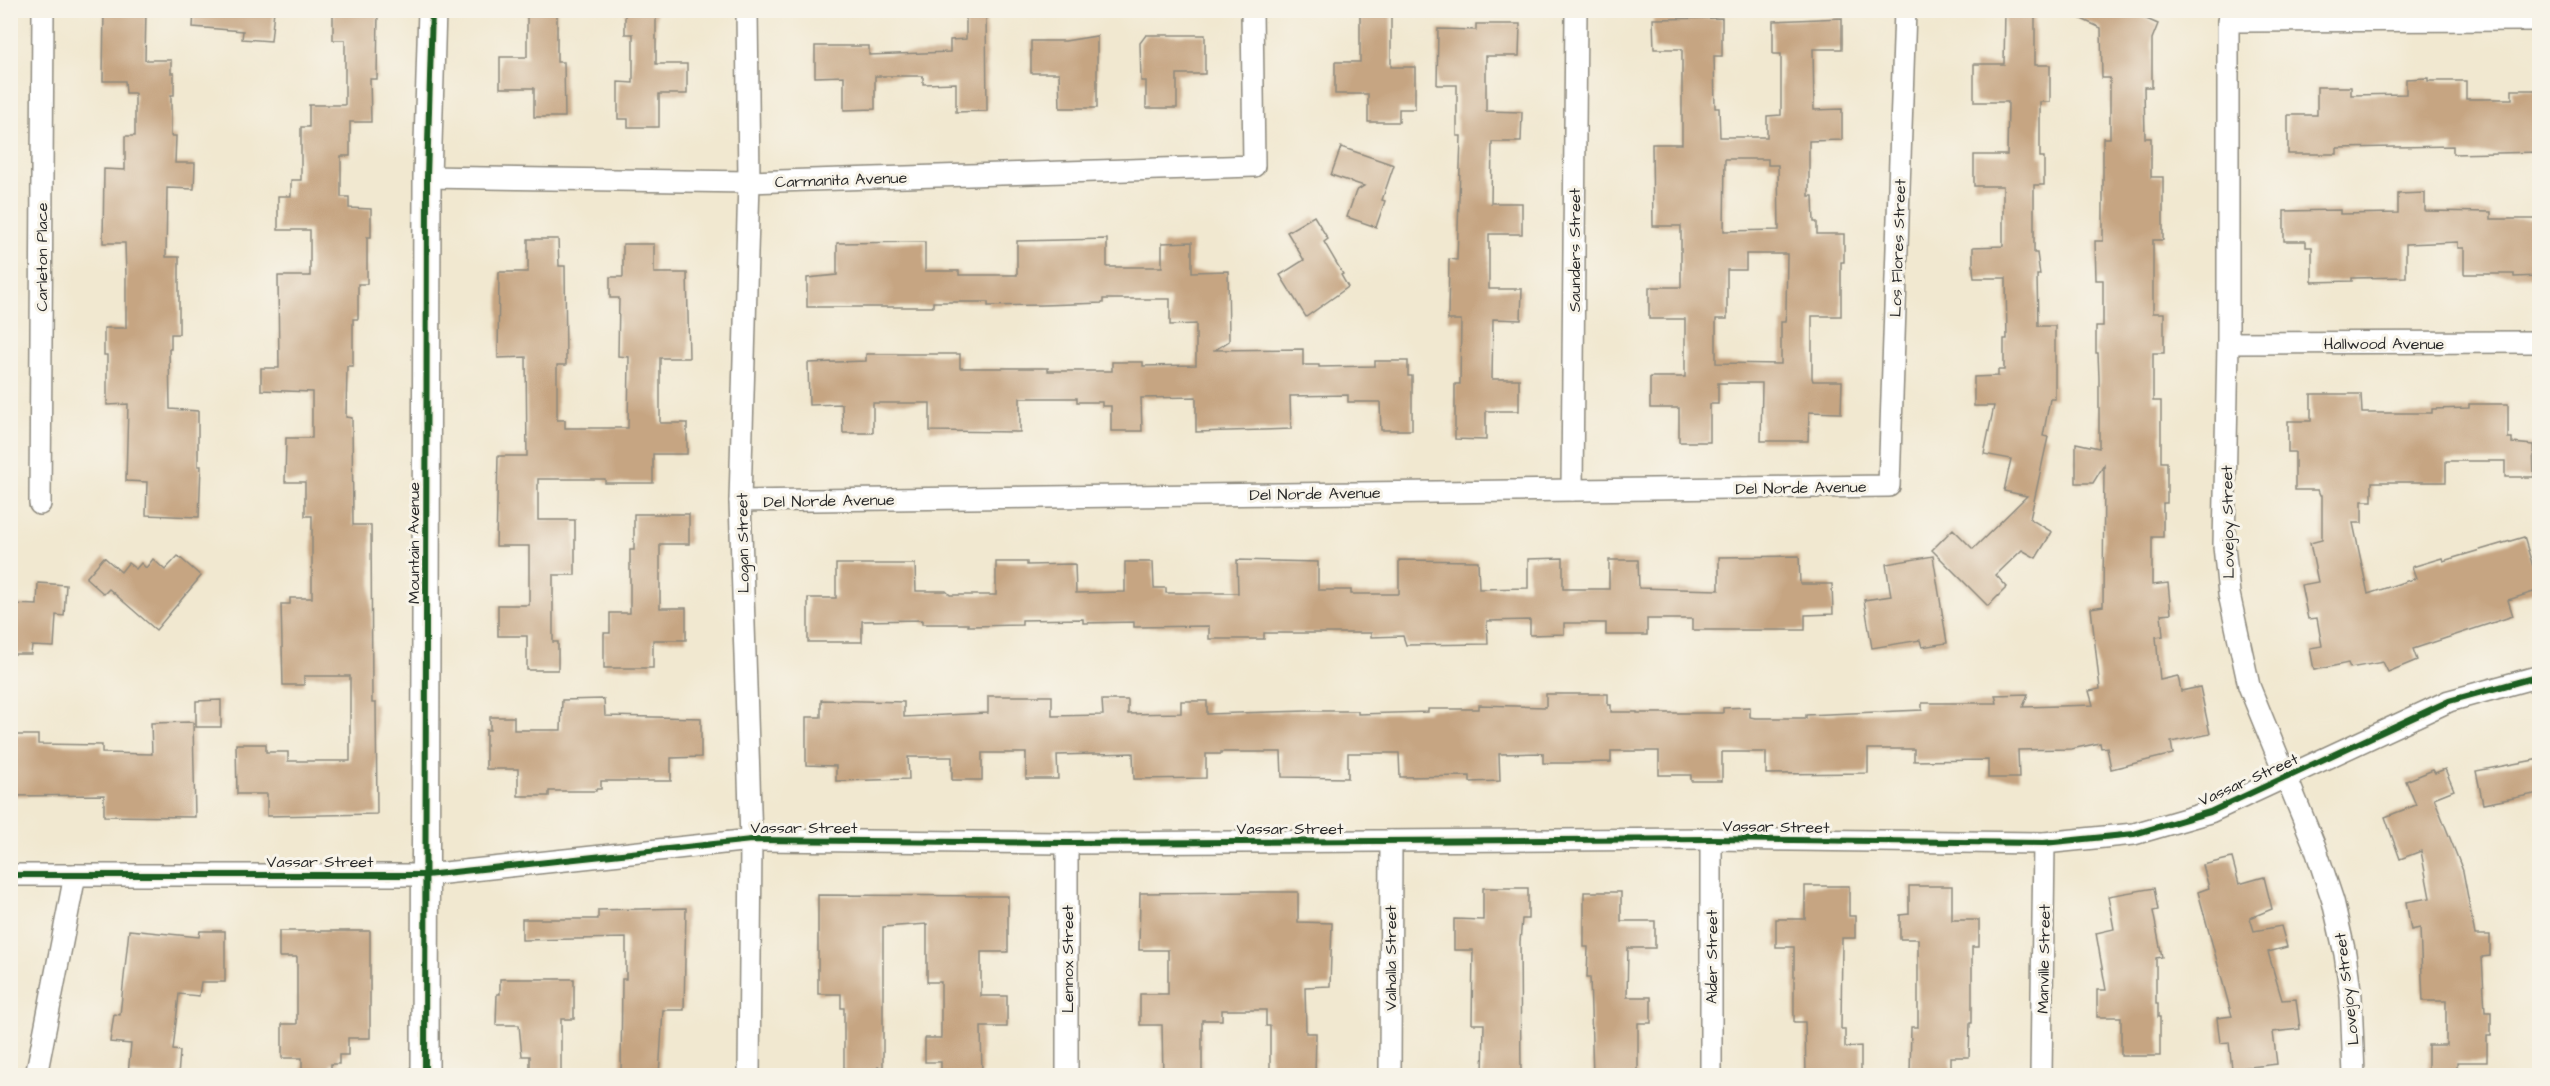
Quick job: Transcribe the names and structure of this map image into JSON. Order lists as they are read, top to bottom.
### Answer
{
  "streets": {
    "street": [
      "Carmanita Avenue",
      "Los Flores Street",
      "Saunders Street",
      "Carleton Place",
      "Hallwood Avenue",
      "Del Norde Avenue",
      "Lovejoy Street",
      "Mountain Avenue",
      "Logan Street",
      "Vassar Street",
      "Alder Street",
      "Valhalla Street",
      "Lennox Street",
      "Manville Street"
    ]
  },
  "crossings": [
    ["Carmanita Avenue", "Mountain Avenue"],
    ["Carmanita Avenue", "Logan Street"],
    ["Los Flores Street", "Del Norde Avenue"],
    ["Saunders Street", "Del Norde Avenue"],
    ["Hallwood Avenue", "Lovejoy Street"],
    ["Del Norde Avenue", "Logan Street"],
    ["Lovejoy Street", "Vassar Street"],
    ["Mountain Avenue", "Vassar Street"],
    ["Logan Street", "Vassar Street"],
    ["Vassar Street", "Alder Street"],
    ["Vassar Street", "Valhalla Street"],
    ["Vassar Street", "Lennox Street"],
    ["Vassar Street", "Manville Street"]
  ]
}
